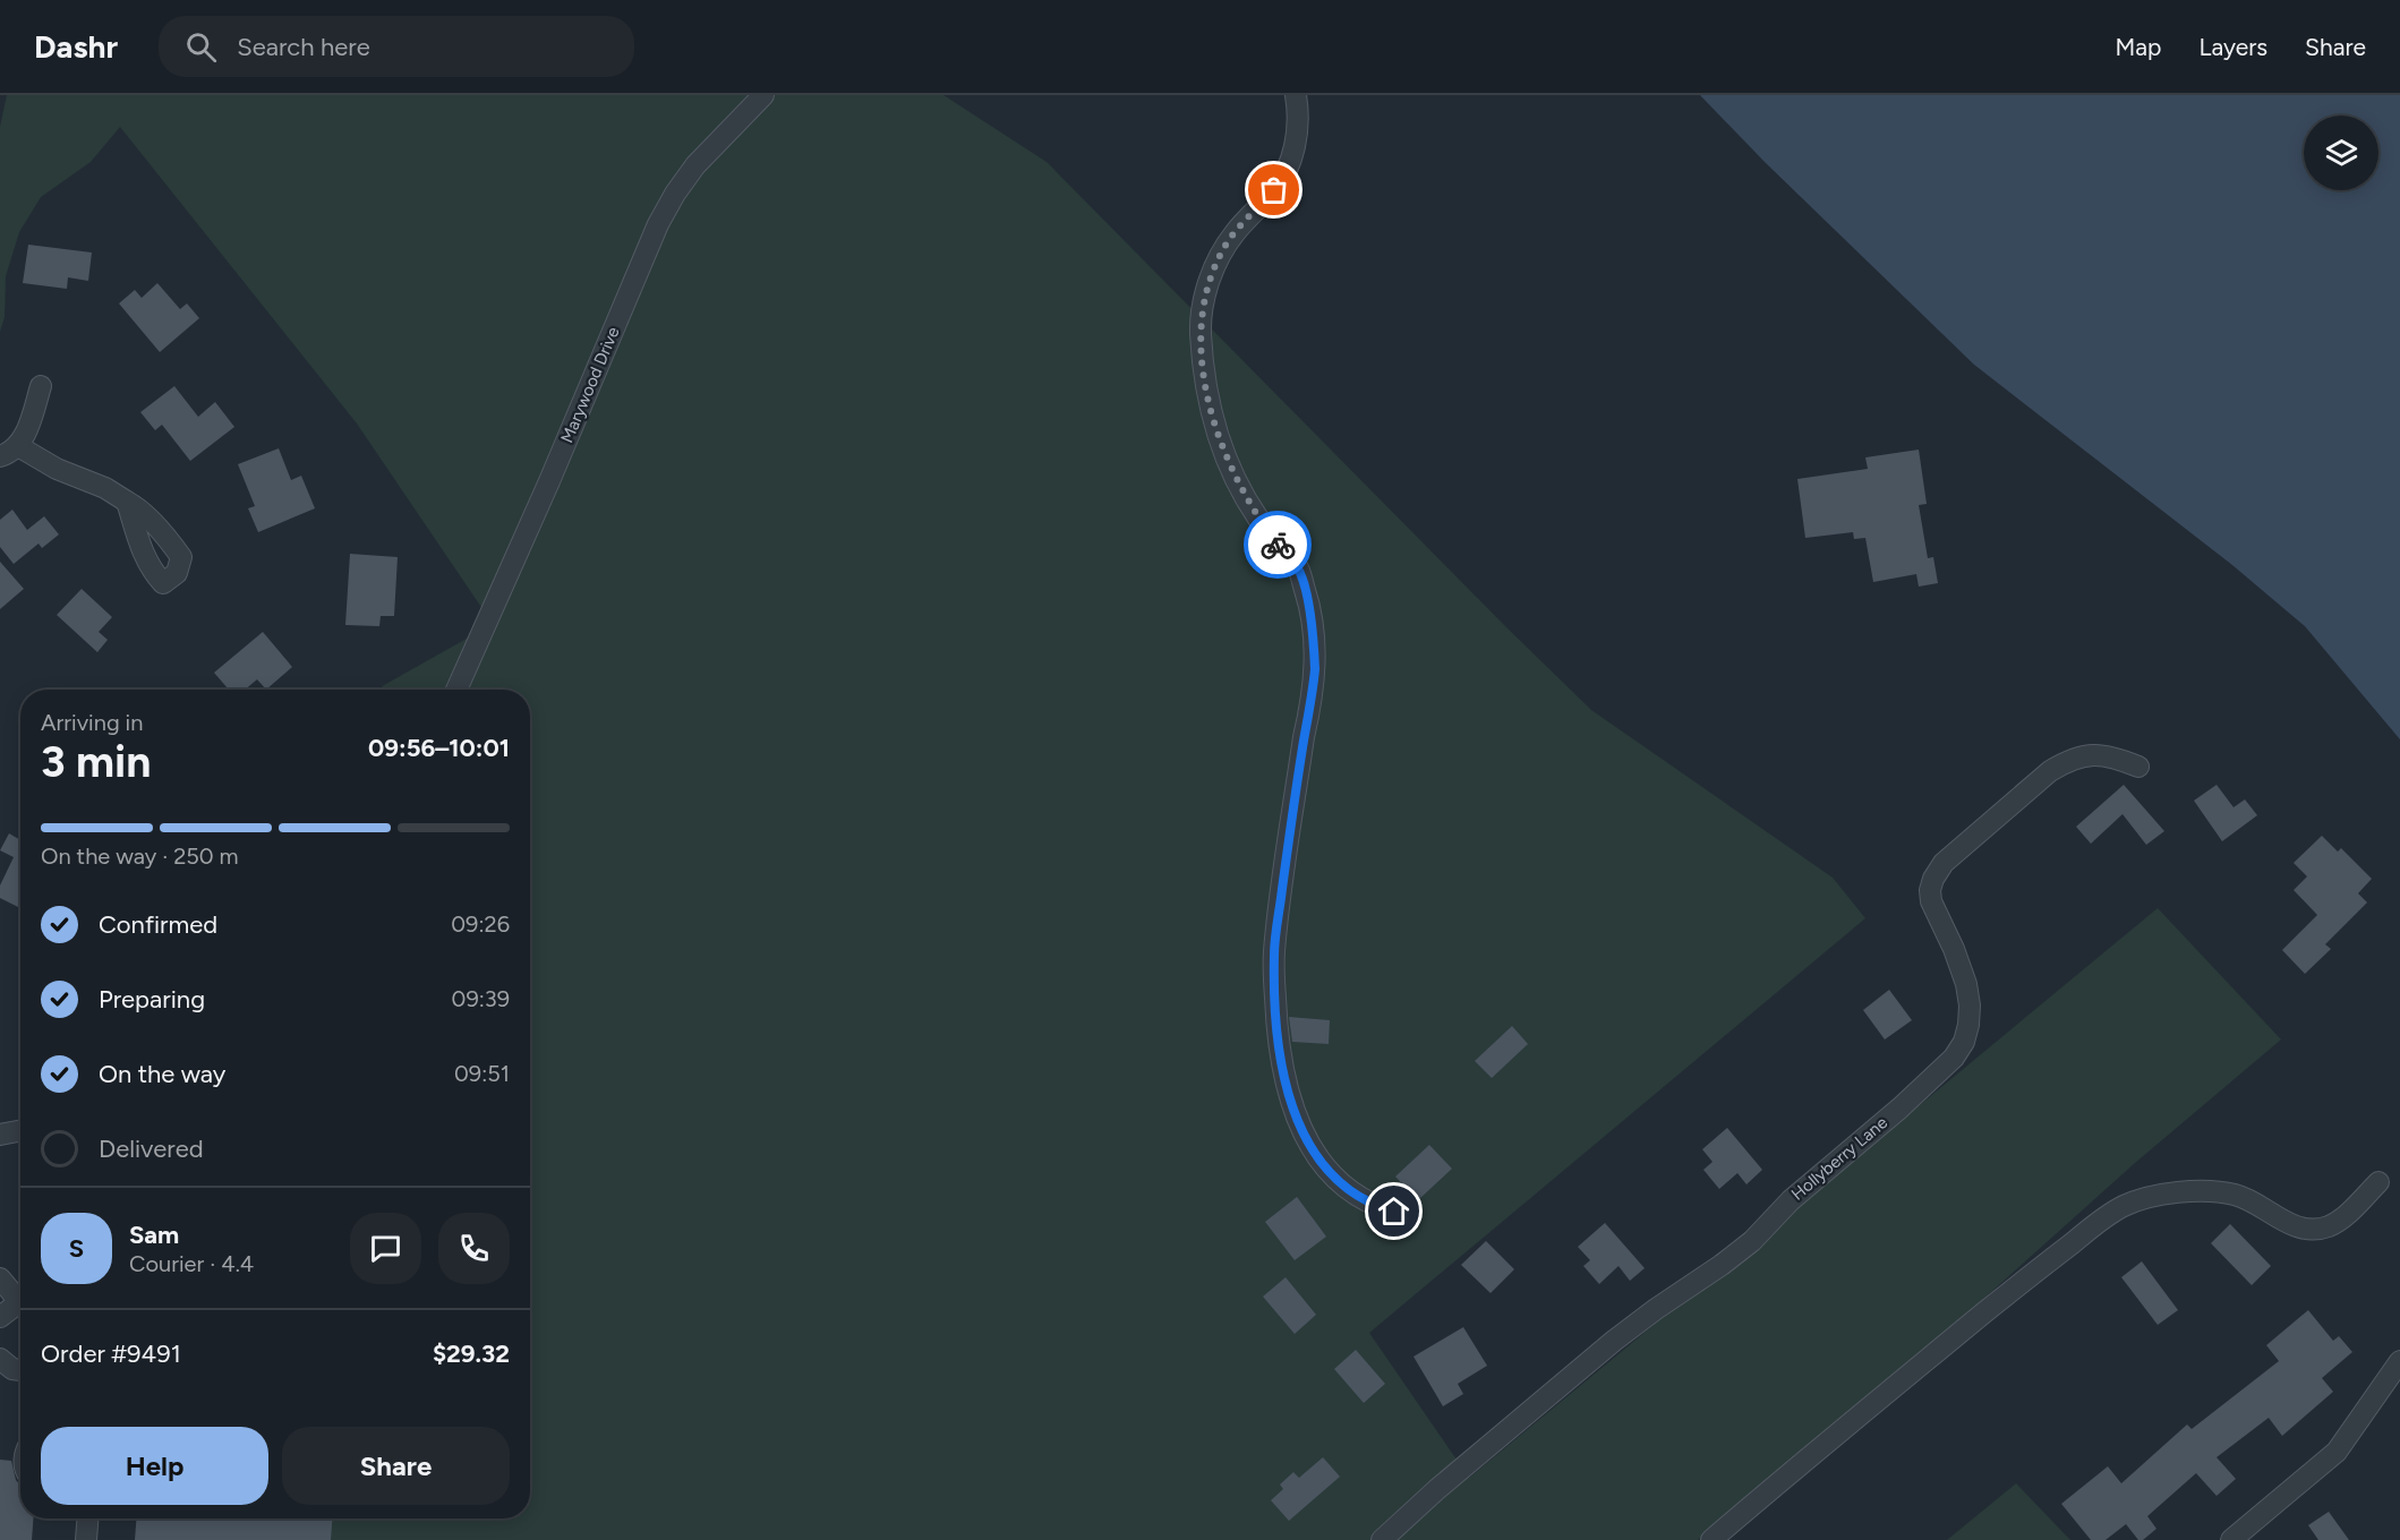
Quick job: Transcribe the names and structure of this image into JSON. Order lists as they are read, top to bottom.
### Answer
{
  "streets": {
    "street": ["Marywood Drive", "Hollyberry Lane"]
  },
  "page": {
    "header": "Dashr",
    "search": "Search here",
    "nav": ["Map", "Layers", "Share"],
    "heading": ["3 min", "Arriving in", "09:56–10:01"],
    "panel": [
      "Sam",
      "Courier · 4.4",
      "Order #9491",
      "$29.32"
    ],
    "bar": "On the way · 250 m",
    "list": [
      ["Confirmed", "09:26"],
      ["Preparing", "09:39"],
      ["On the way", "09:51"],
      "Delivered"
    ],
    "round": "S",
    "buttons": ["Help", "Share"]
  }
}
